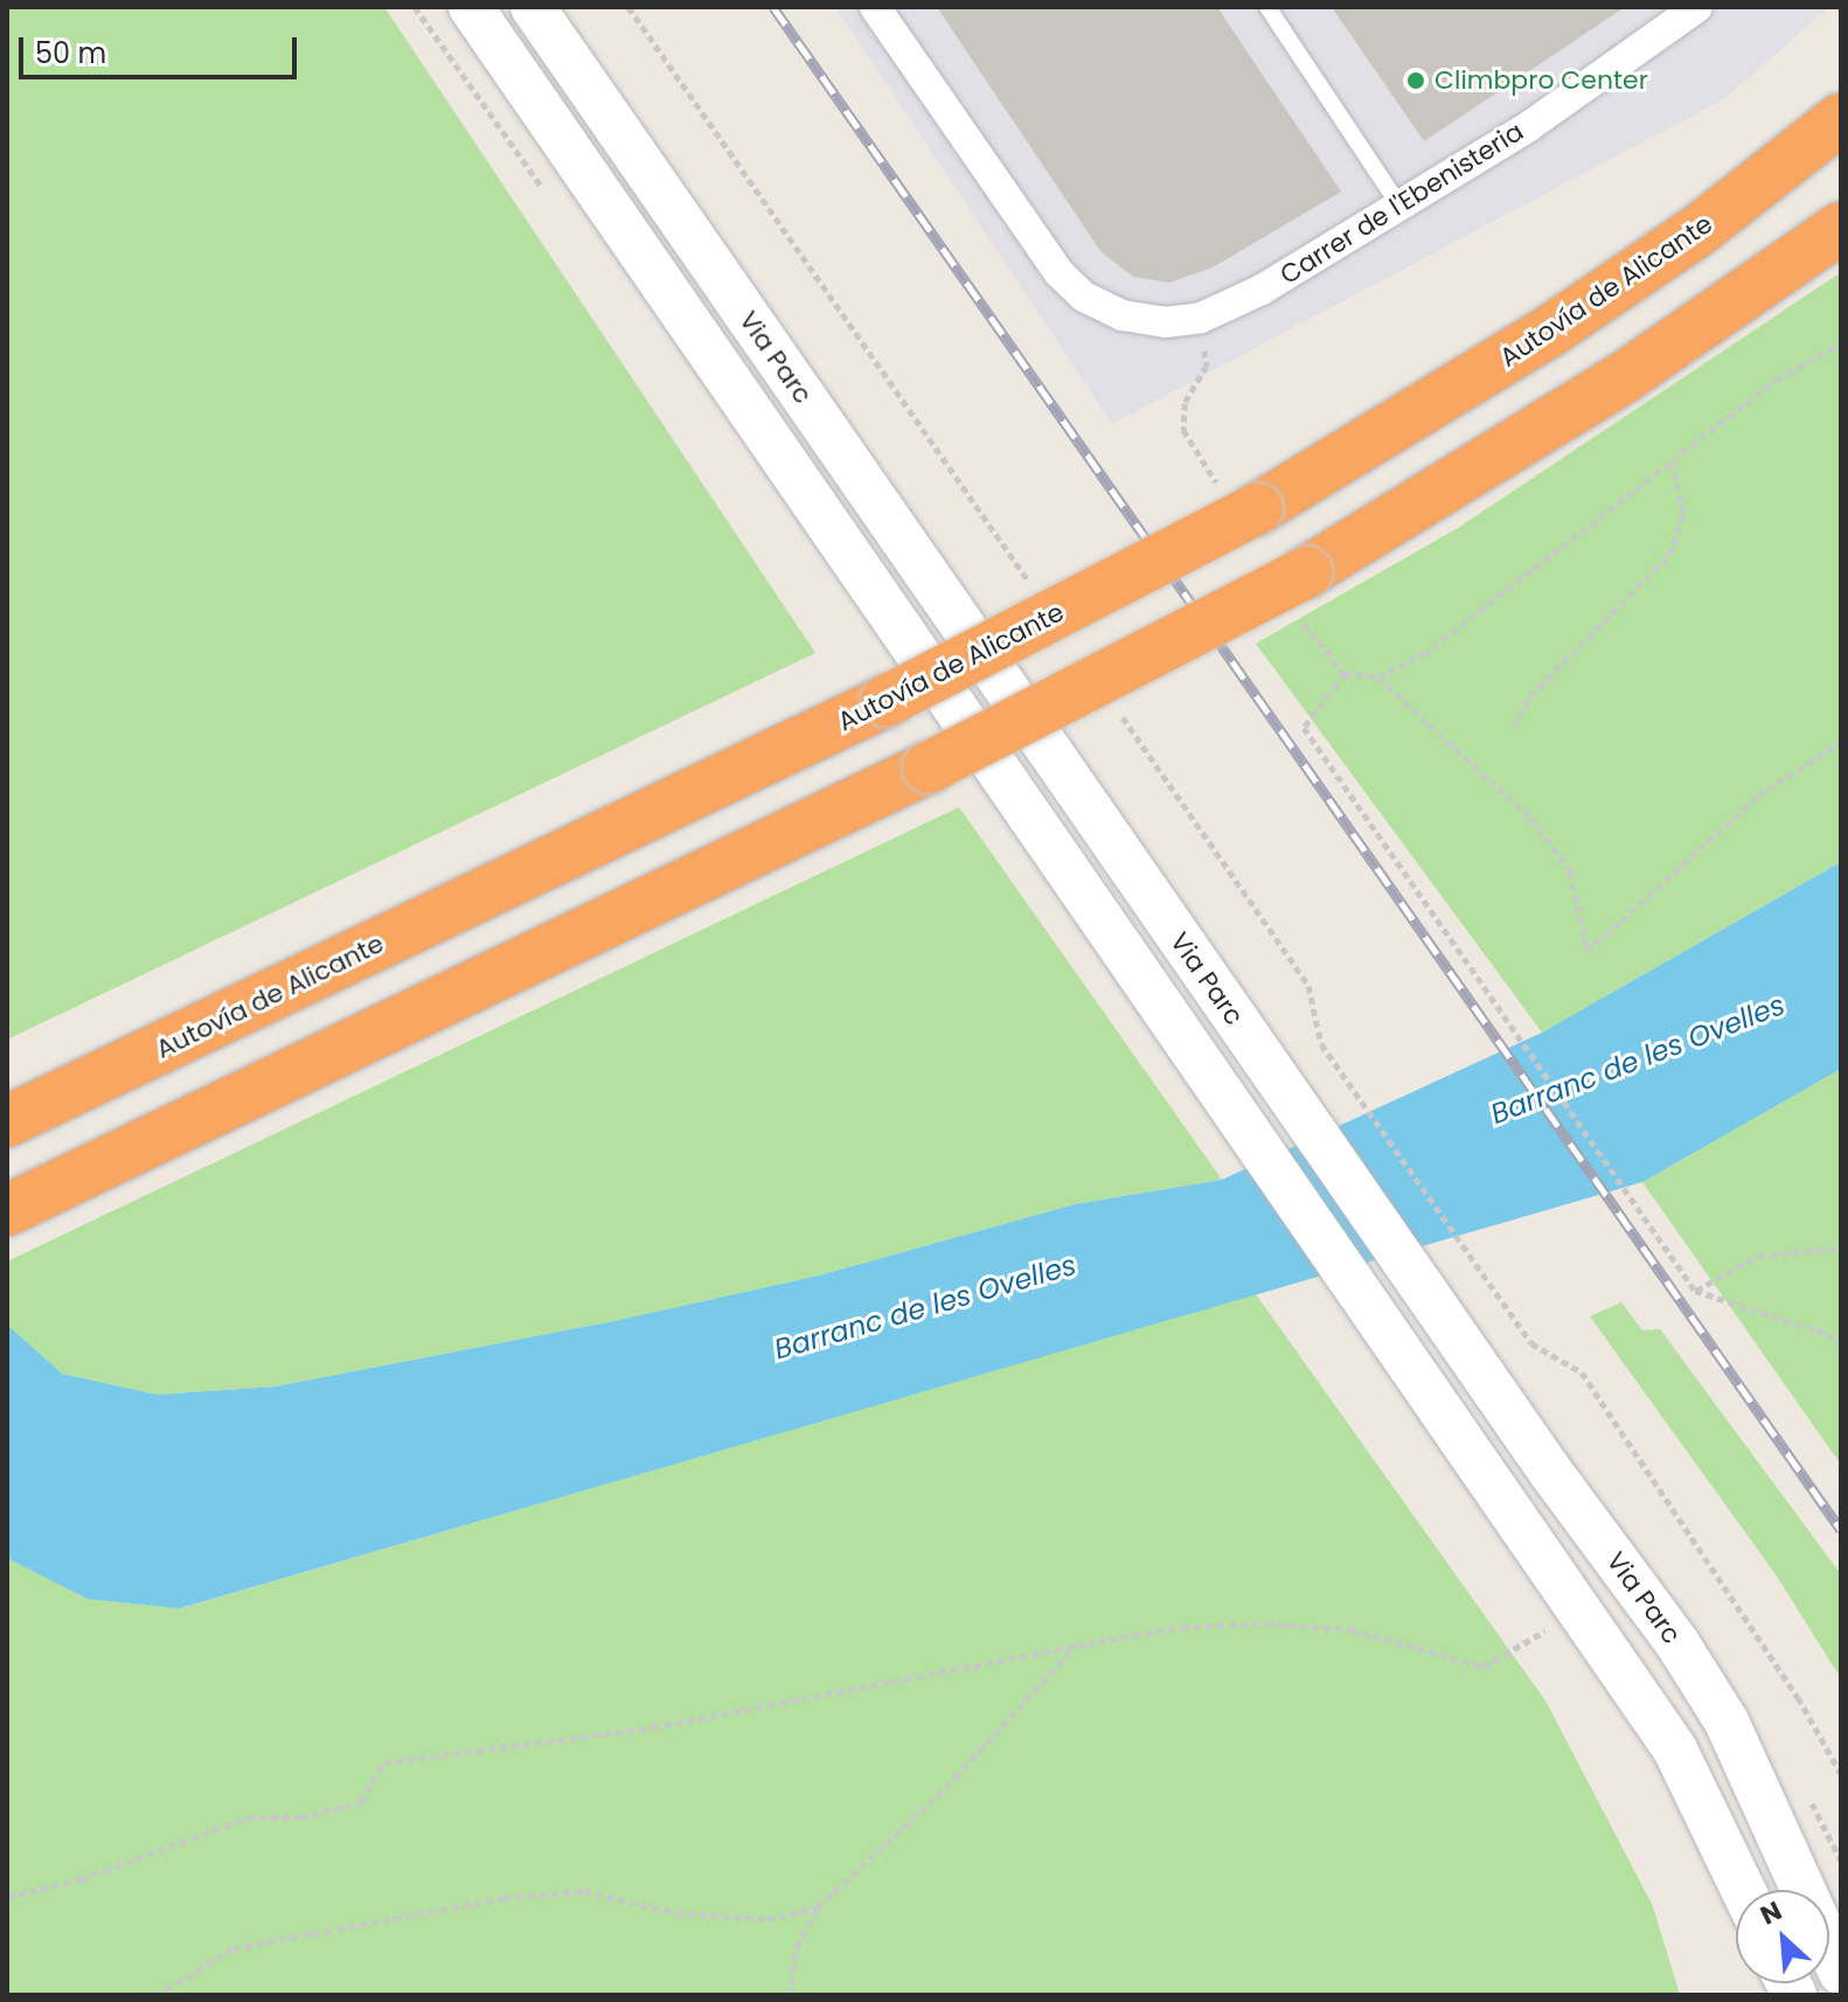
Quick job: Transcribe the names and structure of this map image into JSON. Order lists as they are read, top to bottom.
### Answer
{
  "streets": {
    "highway": ["Autovía de Alicante"],
    "main road": ["Via Parc"],
    "street": ["Carrer de l'Ebenisteria"]
  },
  "water": ["Barranc de les Ovelles"],
  "places": ["Climbpro Center"],
  "scale_bar": "50 m",
  "north": "top left"
}
